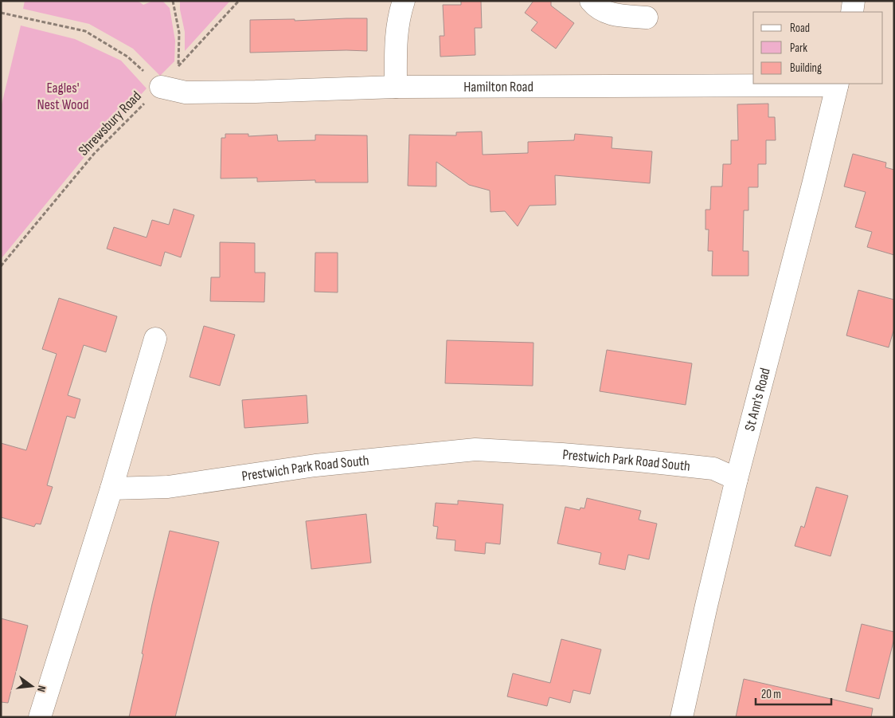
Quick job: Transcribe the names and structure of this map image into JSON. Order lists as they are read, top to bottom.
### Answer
{
  "streets": {
    "street": ["Hamilton Road", "St Ann's Road", "Prestwich Park Road South"],
    "path": ["Shrewsbury Road"]
  },
  "crossings": [
    ["Hamilton Road", "Shrewsbury Road"],
    ["Hamilton Road", "St Ann's Road"],
    ["St Ann's Road", "Prestwich Park Road South"]
  ],
  "parks": ["Eagles' Nest Wood"],
  "legend": ["Road", "Park", "Building"],
  "scale_bar": "20 m",
  "north": "right"
}
